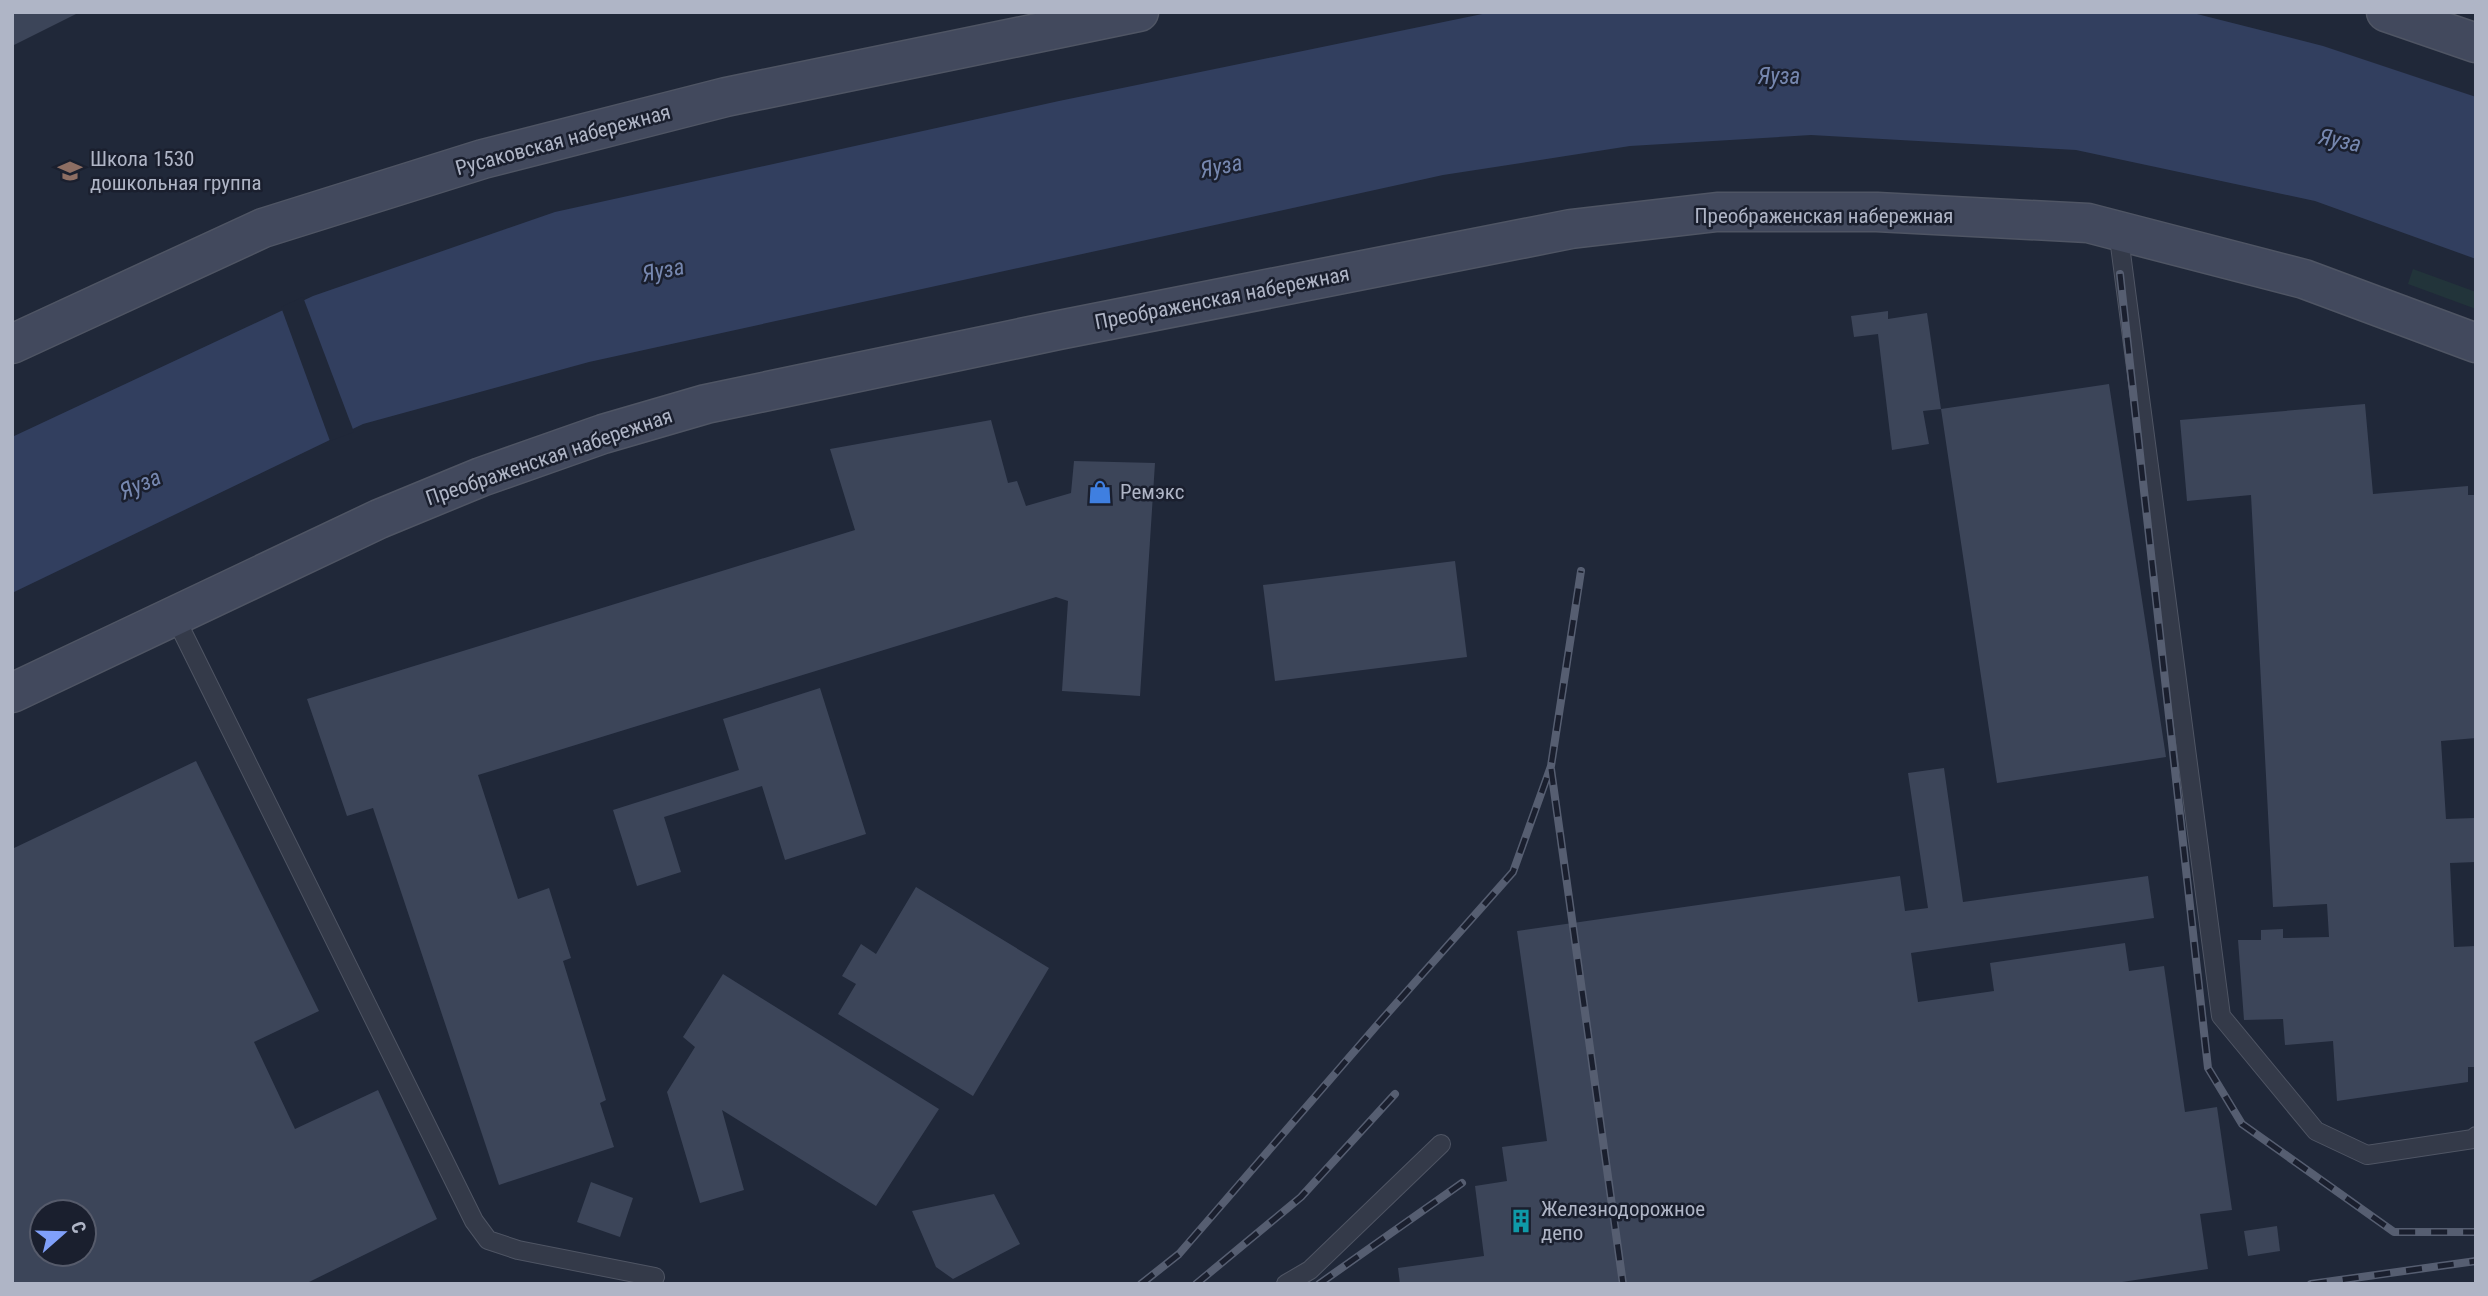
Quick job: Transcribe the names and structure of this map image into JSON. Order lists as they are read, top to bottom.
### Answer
{
  "streets": {
    "main road": ["Русаковская набережная", "Преображенская набережная"]
  },
  "water": ["Яуза"],
  "places": {
    "school or university": ["Школа 1530 дошкольная группа"],
    "shop": ["Ремэкс"],
    "building": ["Железнодорожное депо"]
  },
  "north": "right"
}
